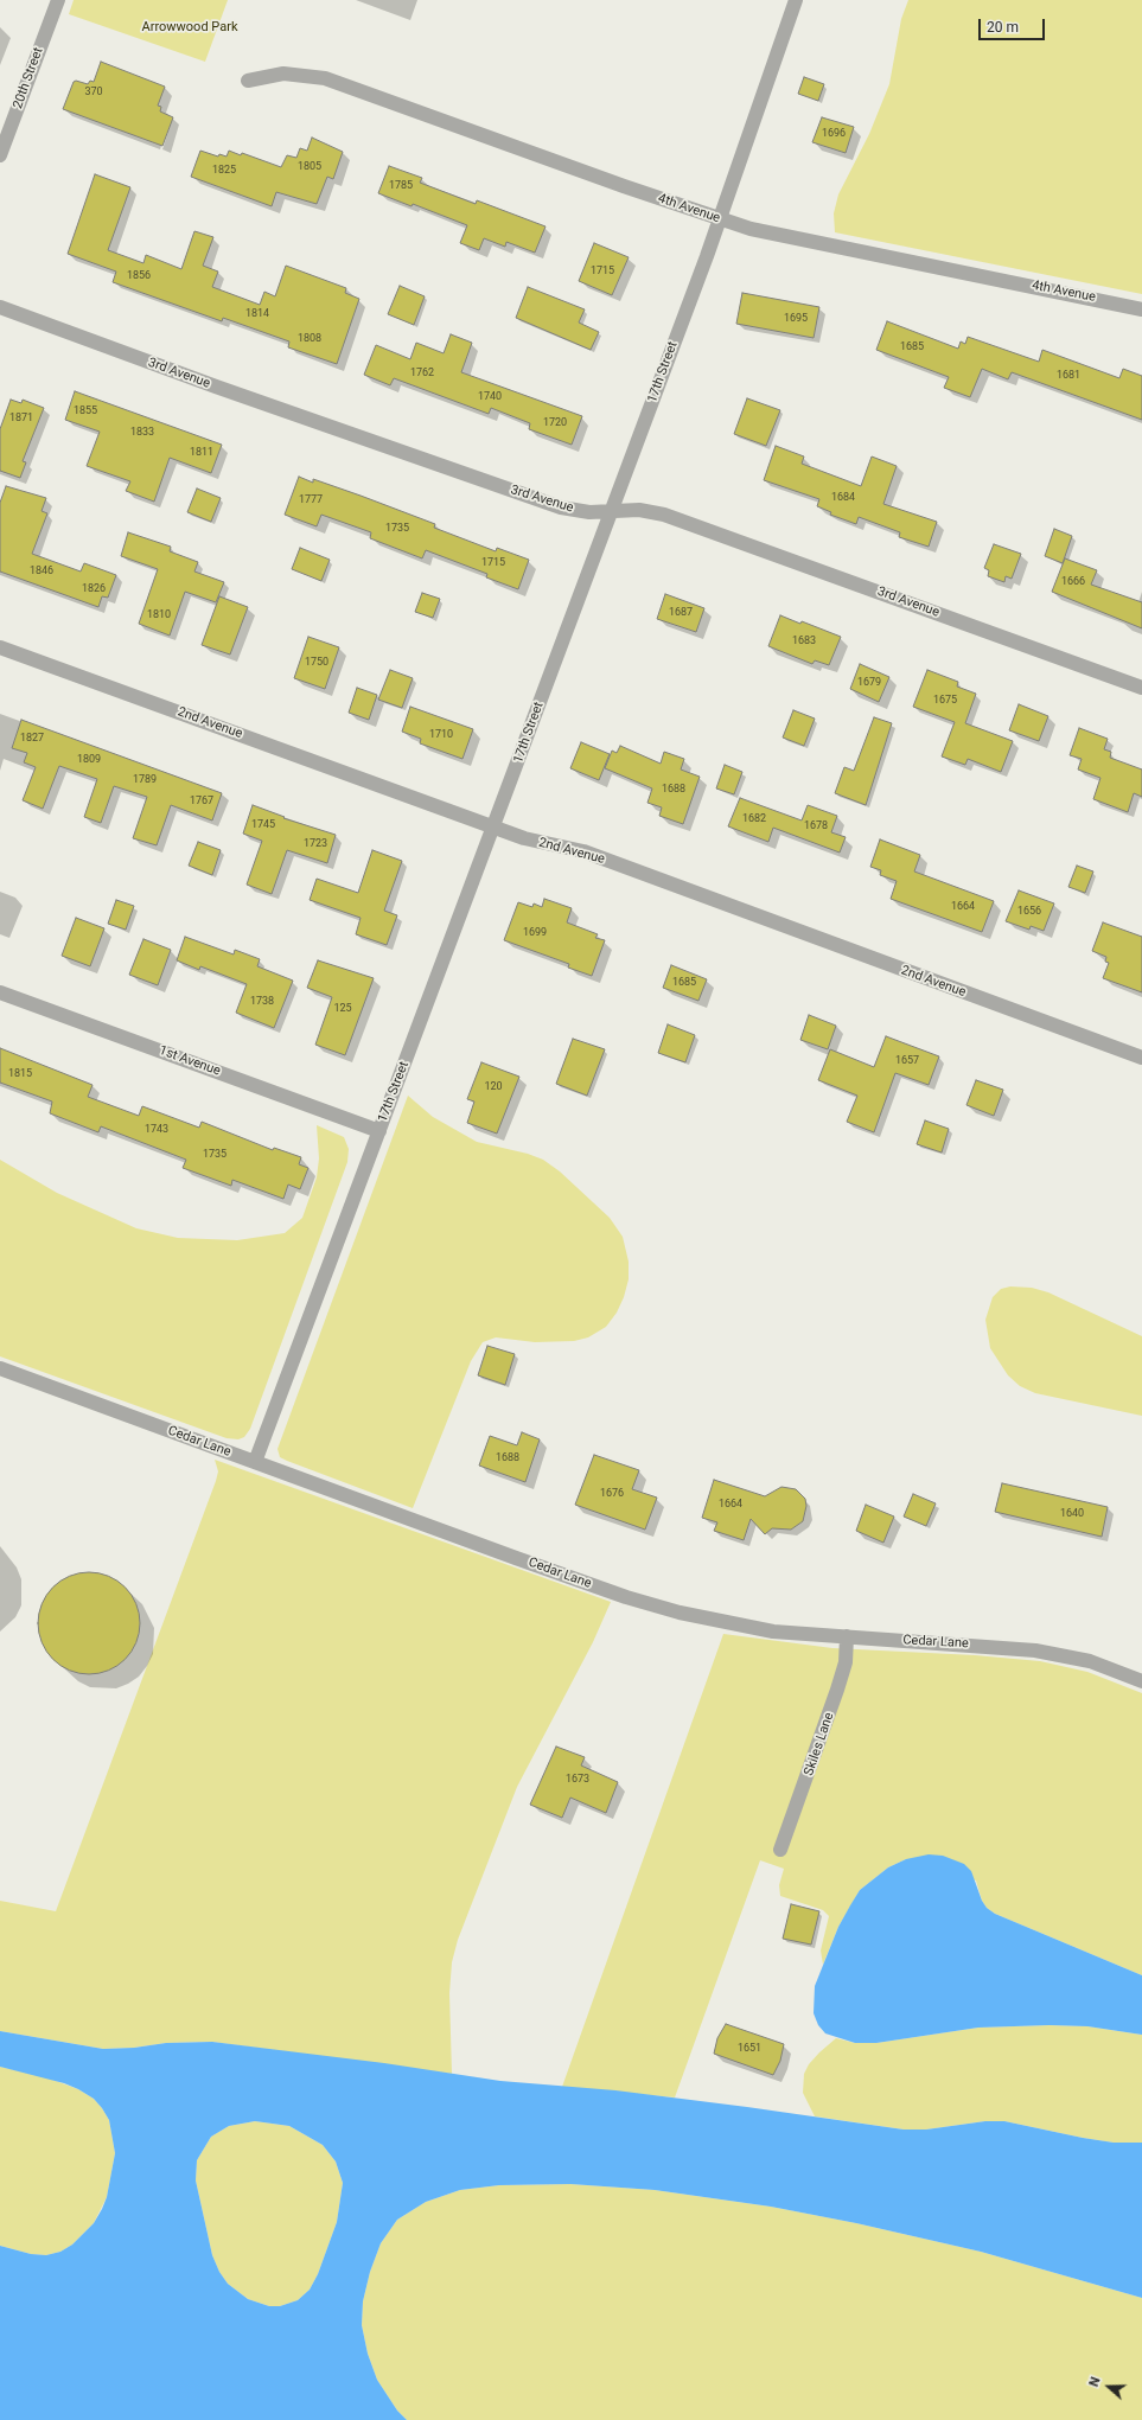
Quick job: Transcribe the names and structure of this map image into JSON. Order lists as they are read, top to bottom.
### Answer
{
  "streets": {
    "street": [
      "20th Street",
      "4th Avenue",
      "17th Street",
      "3rd Avenue",
      "2nd Avenue",
      "1st Avenue",
      "Cedar Lane",
      "Skiles Lane"
    ]
  },
  "crossings": [
    ["4th Avenue", "17th Street"],
    ["17th Street", "3rd Avenue"],
    ["17th Street", "2nd Avenue"],
    ["17th Street", "1st Avenue"],
    ["17th Street", "Cedar Lane"],
    ["Cedar Lane", "Skiles Lane"]
  ],
  "parks": ["Arrowwood Park"],
  "house_numbers": [
    "370",
    "1696",
    "1805",
    "1825",
    "1785",
    "1715",
    "1856",
    "1814",
    "1695",
    "1808",
    "1685",
    "1762",
    "1681",
    "1740",
    "1855",
    "1871",
    "1720",
    "1833",
    "1811",
    "1684",
    "1777",
    "1735",
    "1715",
    "1846",
    "1666",
    "1826",
    "1687",
    "1810",
    "1683",
    "1750",
    "1679",
    "1675",
    "1710",
    "1827",
    "1809",
    "1789",
    "1688",
    "1767",
    "1682",
    "1745",
    "1678",
    "1723",
    "1664",
    "1656",
    "1699",
    "1685",
    "1738",
    "125",
    "1657",
    "1815",
    "120",
    "1743",
    "1735",
    "1688",
    "1676",
    "1664",
    "1640",
    "1673",
    "1651"
  ],
  "scale_bar": "20 m",
  "north": "left"
}
